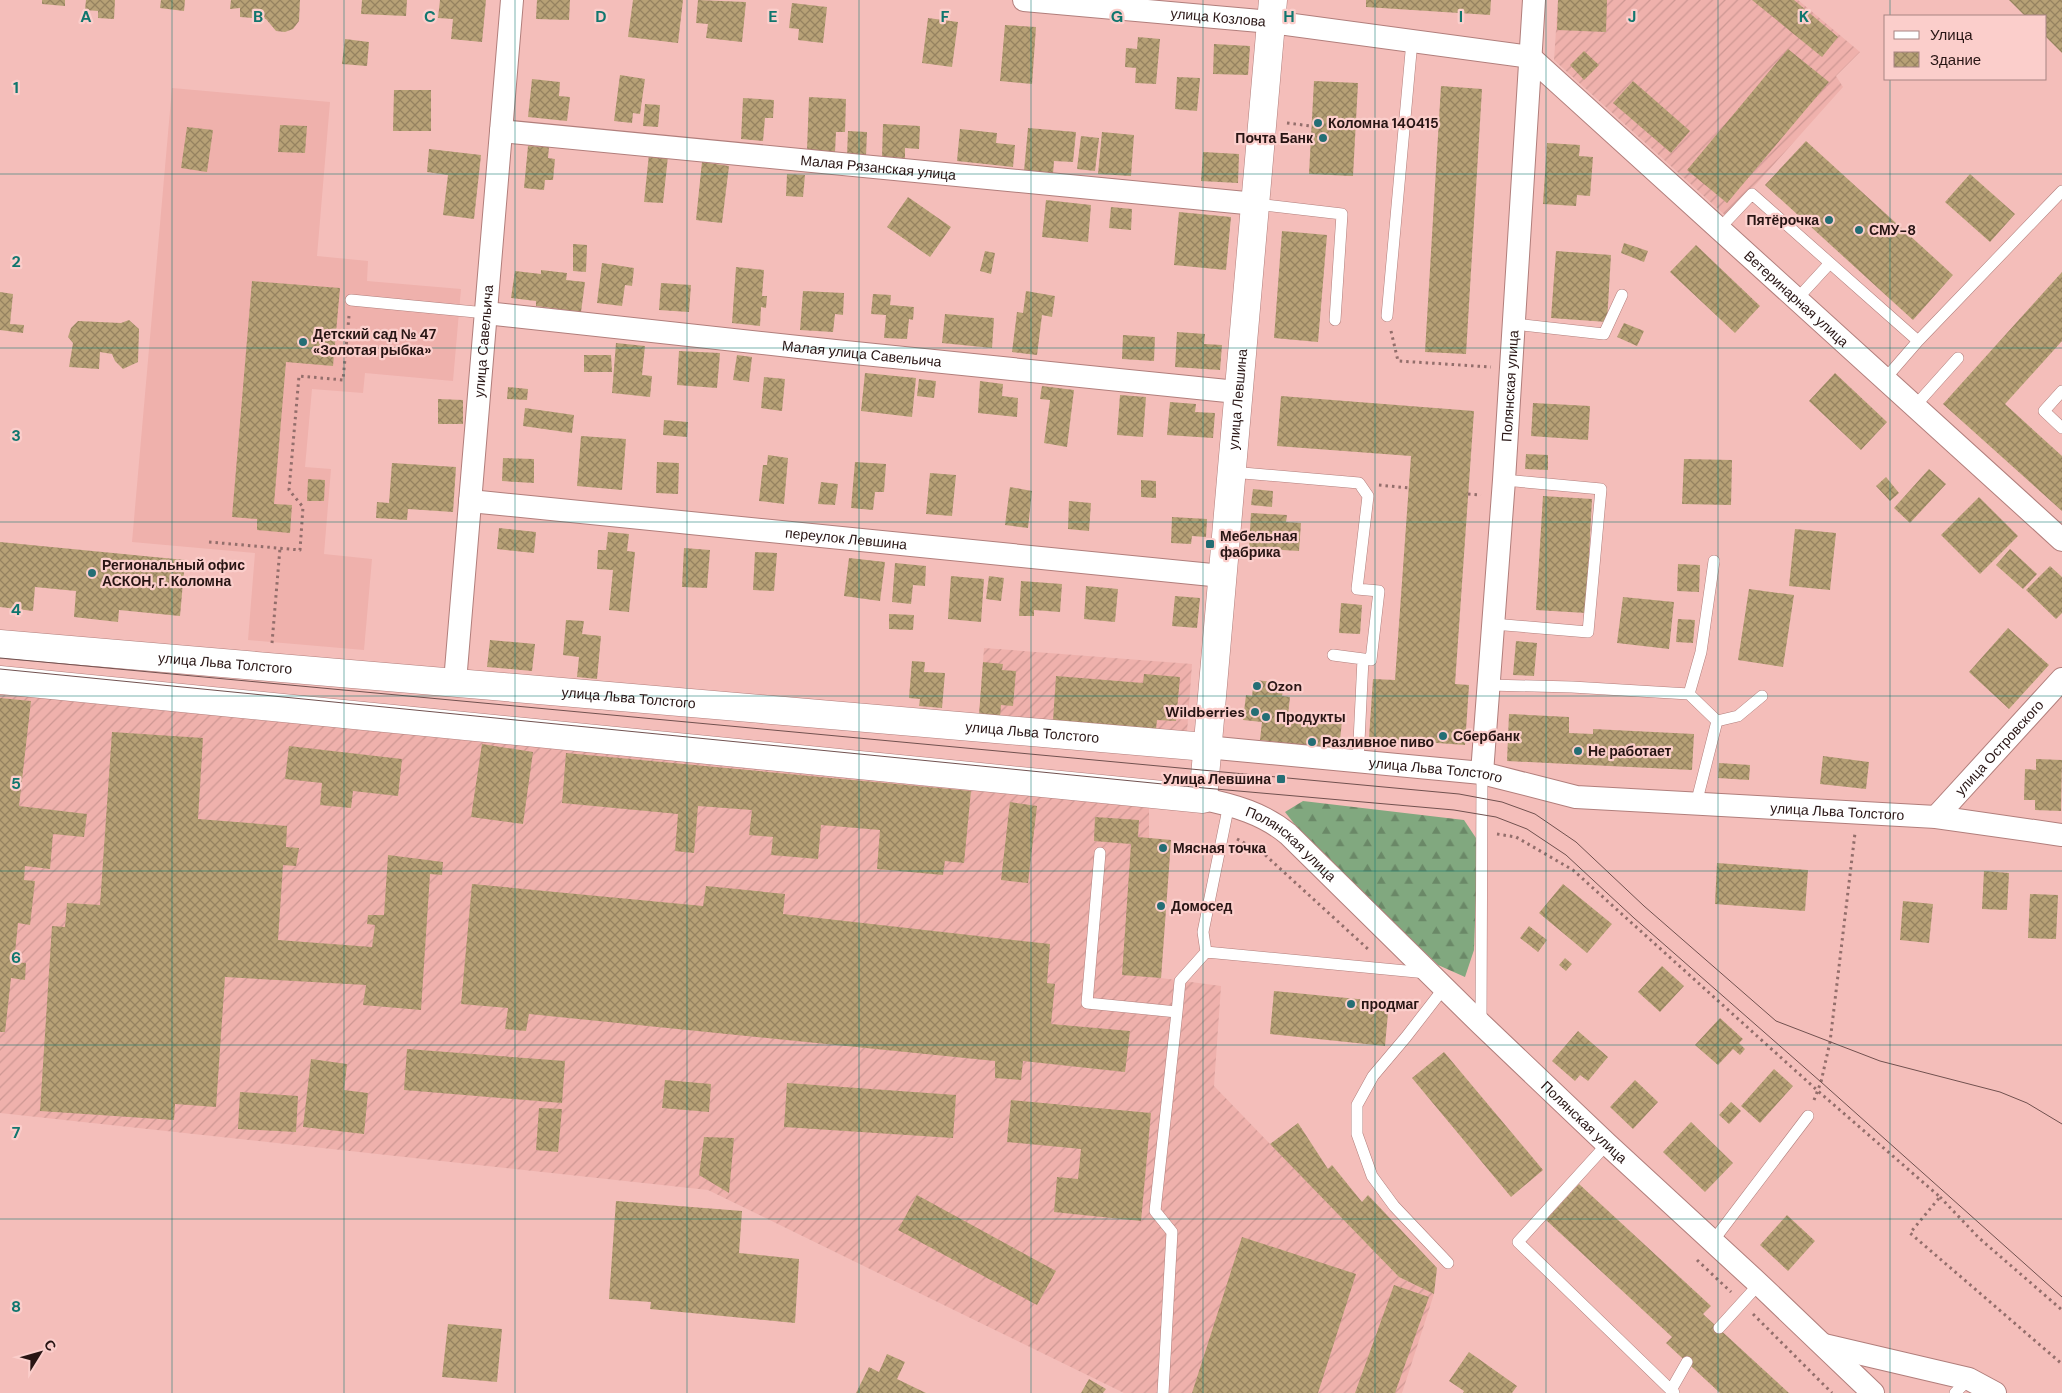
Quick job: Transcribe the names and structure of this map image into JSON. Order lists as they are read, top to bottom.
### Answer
{
  "streets": {
    "street": [
      "улица Козлова",
      "Малая Рязанская улица",
      "Ветеринарная улица",
      "улица Савельича",
      "Малая улица Савельича",
      "Полянская улица",
      "улица Левшина",
      "переулок Левшина",
      "улица Льва Толстого",
      "улица Островского"
    ]
  },
  "crossings": [
    ["улица Козлова", "Ветеринарная улица"],
    ["улица Козлова", "Полянская улица"],
    ["улица Козлова", "улица Левшина"],
    ["Малая Рязанская улица", "улица Савельича"],
    ["Малая Рязанская улица", "улица Левшина"],
    ["Ветеринарная улица", "Полянская улица"],
    ["улица Савельича", "Малая улица Савельича"],
    ["улица Савельича", "переулок Левшина"],
    ["улица Савельича", "улица Льва Толстого"],
    ["Малая улица Савельича", "улица Левшина"],
    ["Полянская улица", "улица Левшина"],
    ["Полянская улица", "улица Льва Толстого"],
    ["улица Левшина", "переулок Левшина"],
    ["улица Левшина", "улица Льва Толстого"],
    ["улица Льва Толстого", "улица Островского"]
  ],
  "places": {
    "other": [
      "Коломна 140415",
      "Почта Банк",
      "Пятёрочка",
      "СМУ-8",
      "Детский сад № 47 «Золотая рыбка»",
      "Региональный офис АСКОН, г. Коломна",
      "Ozon",
      "Wildberries",
      "Продукты",
      "Сбербанк",
      "Разливное пиво",
      "Не работает",
      "Мясная точка",
      "Домосед",
      "продмаг"
    ],
    "transit": ["Мебельная фабрика", "Улица Левшина"]
  },
  "legend": ["Улица", "Здание"],
  "north": "top right",
  "grid": {
    "columns": [
      "A",
      "B",
      "C",
      "D",
      "E",
      "F",
      "G",
      "H",
      "I",
      "J",
      "K"
    ],
    "rows": [
      "1",
      "2",
      "3",
      "4",
      "5",
      "6",
      "7",
      "8"
    ]
  }
}
